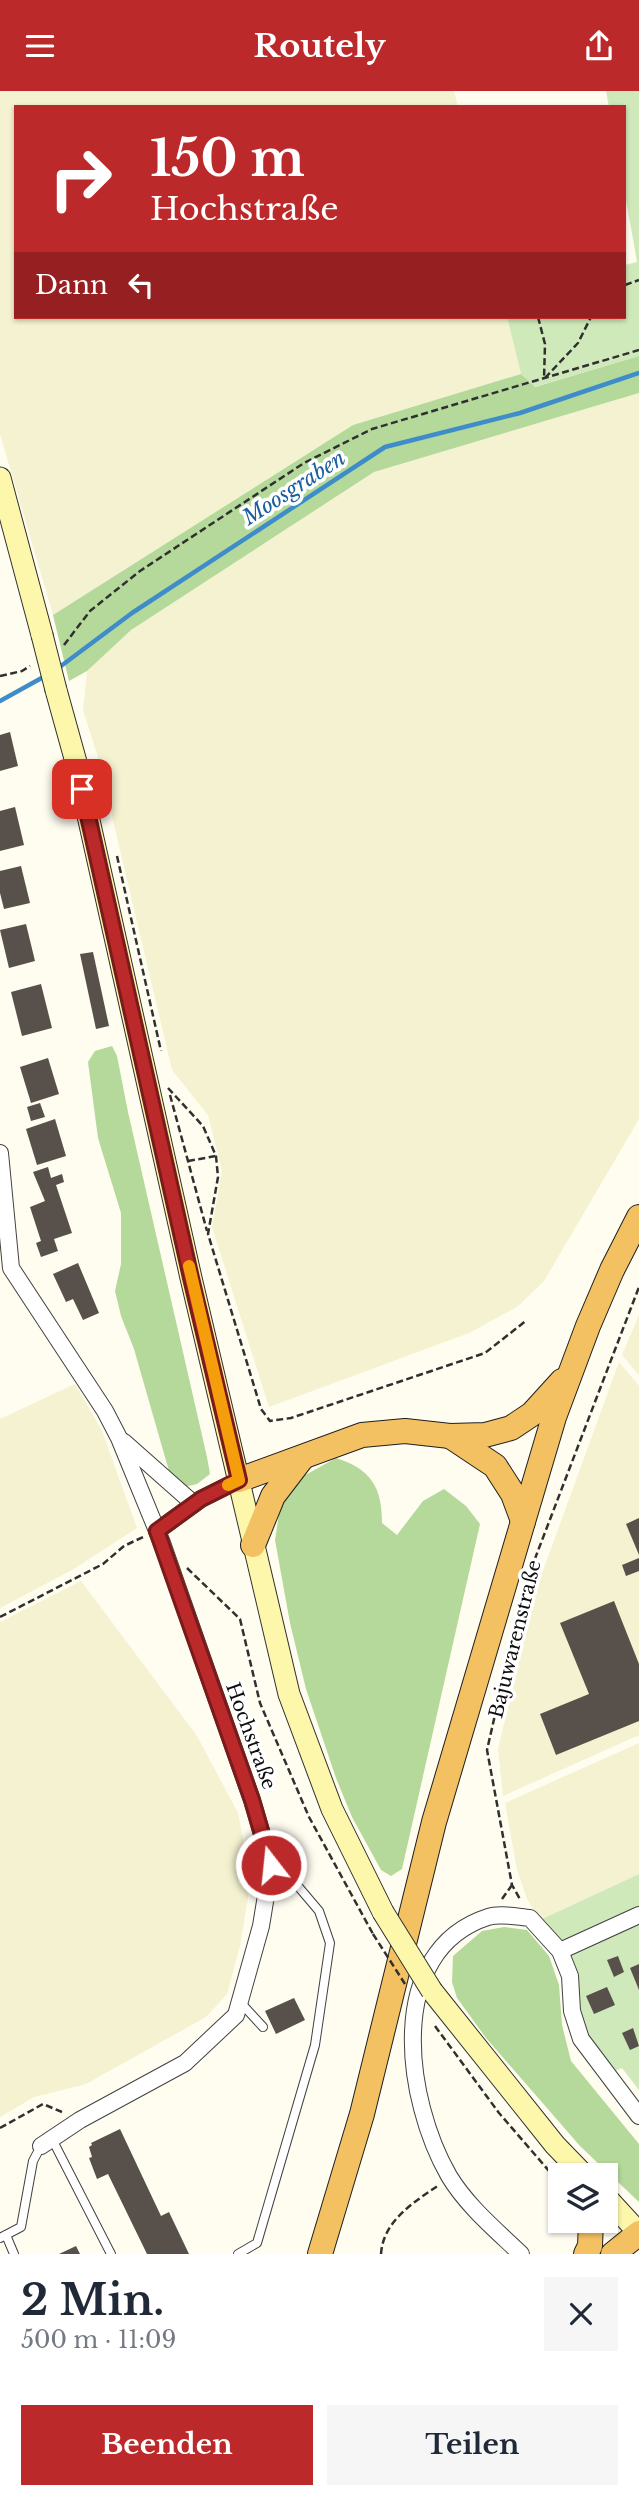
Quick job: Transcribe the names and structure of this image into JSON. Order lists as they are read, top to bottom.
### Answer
{
  "streets": {
    "street": ["Hochstraße"],
    "path": ["Bajuwarenstraße"]
  },
  "water": ["Moosgraben"],
  "page": {
    "header": "Routely",
    "turn": ["150 m", "Hochstraße"],
    "then": "Dann",
    "heading": ["2 Min.", "500 m · 11:09"],
    "buttons": ["Beenden", "Teilen"]
  }
}
